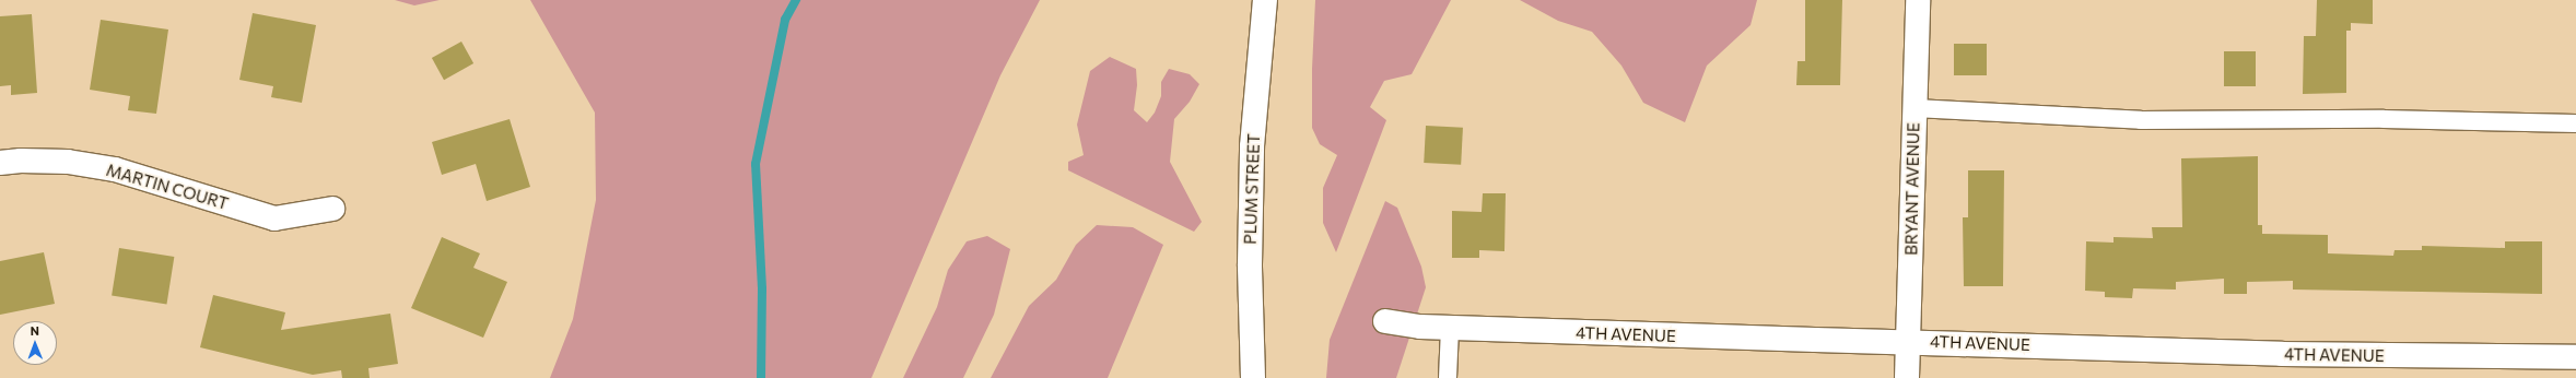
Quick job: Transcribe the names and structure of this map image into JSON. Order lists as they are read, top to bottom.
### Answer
{
  "streets": {
    "street": [
      "MARTIN COURT",
      "PLUM STREET",
      "BRYANT AVENUE",
      "4TH AVENUE"
    ]
  },
  "crossings": [
    ["BRYANT AVENUE", "4TH AVENUE"]
  ],
  "north": "top"
}
